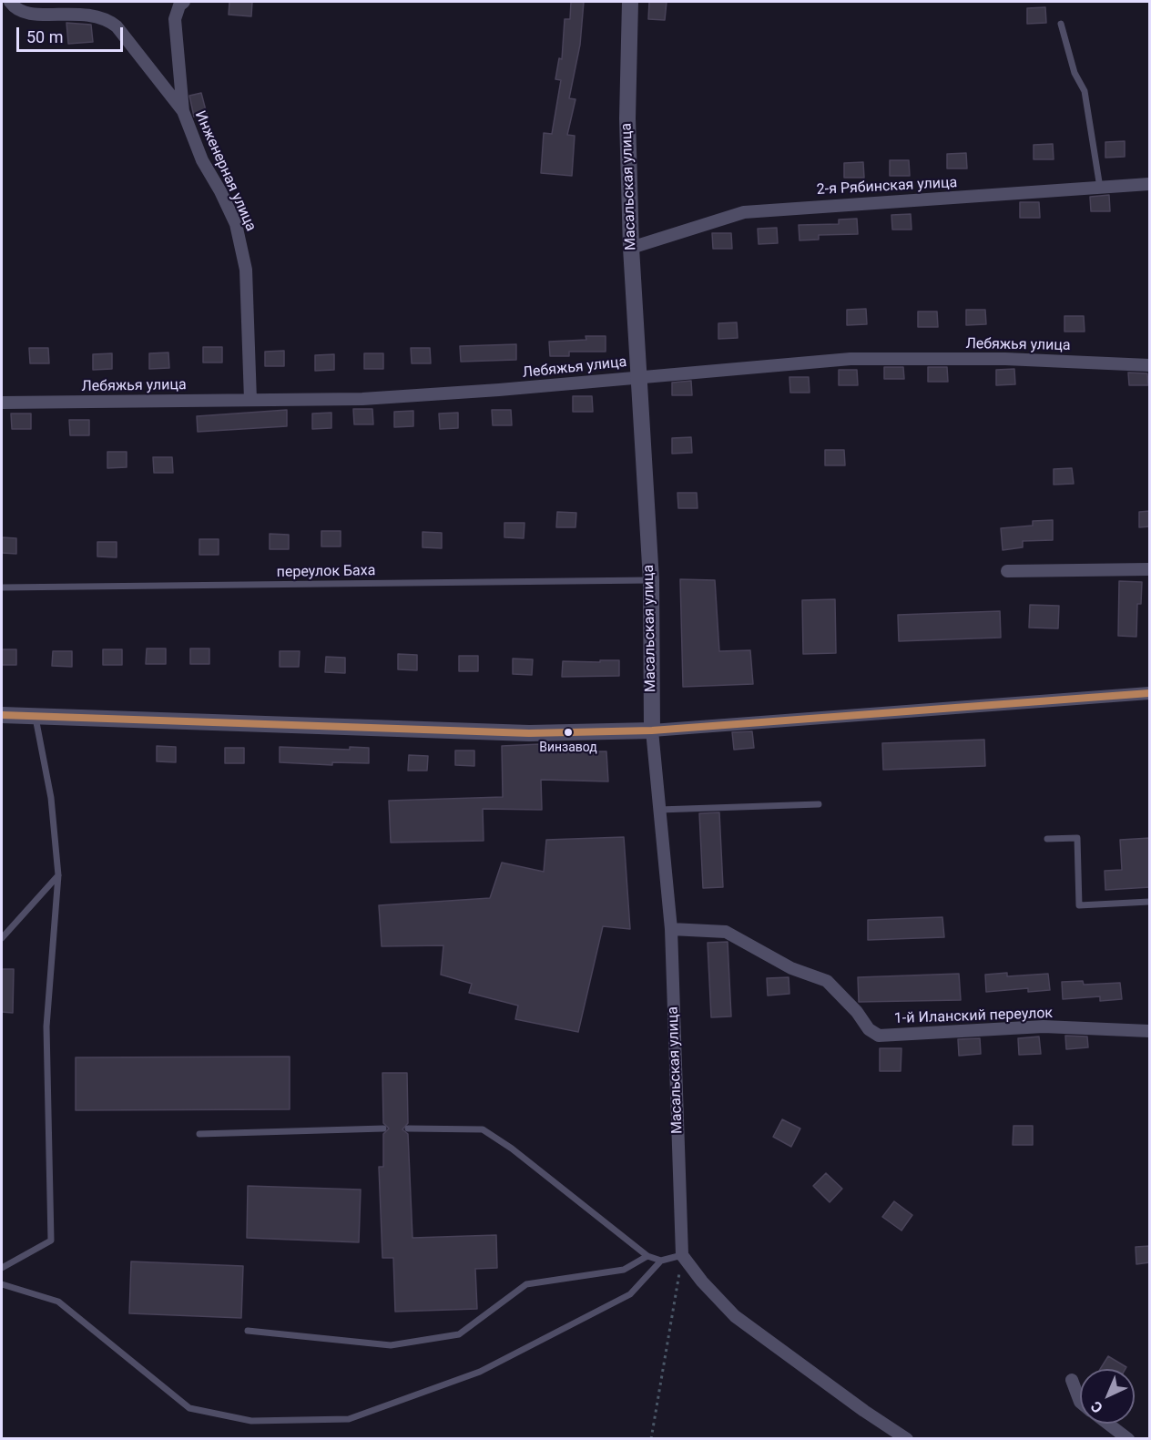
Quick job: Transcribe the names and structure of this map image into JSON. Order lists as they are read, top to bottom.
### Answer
{
  "streets": {
    "street": [
      "Инженерная улица",
      "Масальская улица",
      "2-я Рябинская улица",
      "Лебяжья улица",
      "1-й Иланский переулок"
    ],
    "lane": ["переулок Баха"]
  },
  "crossings": [
    ["Инженерная улица", "Лебяжья улица"],
    ["Масальская улица", "2-я Рябинская улица"],
    ["Масальская улица", "Лебяжья улица"],
    ["Масальская улица", "переулок Баха"],
    ["Масальская улица", "1-й Иланский переулок"]
  ],
  "places": ["Винзавод"],
  "scale_bar": "50 m",
  "north": "bottom left"
}
